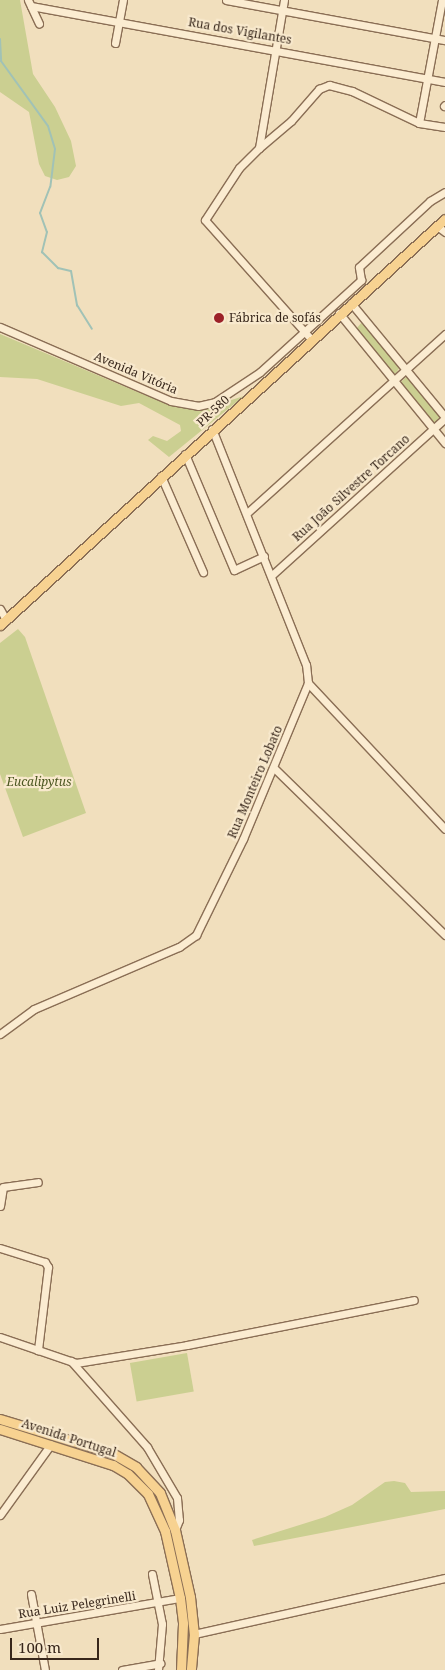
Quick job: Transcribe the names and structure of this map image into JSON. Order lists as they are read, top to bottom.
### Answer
{
  "streets": {
    "main road": ["PR-580", "Avenida Portugal"],
    "street": [
      "Rua dos Vigilantes",
      "Avenida Vitória",
      "Rua João Silvestre Torcano",
      "Rua Monteiro Lobato",
      "Rua Luiz Pelegrinelli"
    ]
  },
  "crossings": [
    ["Avenida Vitória", "PR-580"],
    ["Avenida Portugal", "Rua Luiz Pelegrinelli"]
  ],
  "parks": ["Eucalipytus"],
  "places": ["Fábrica de sofás"],
  "scale_bar": "100 m"
}
